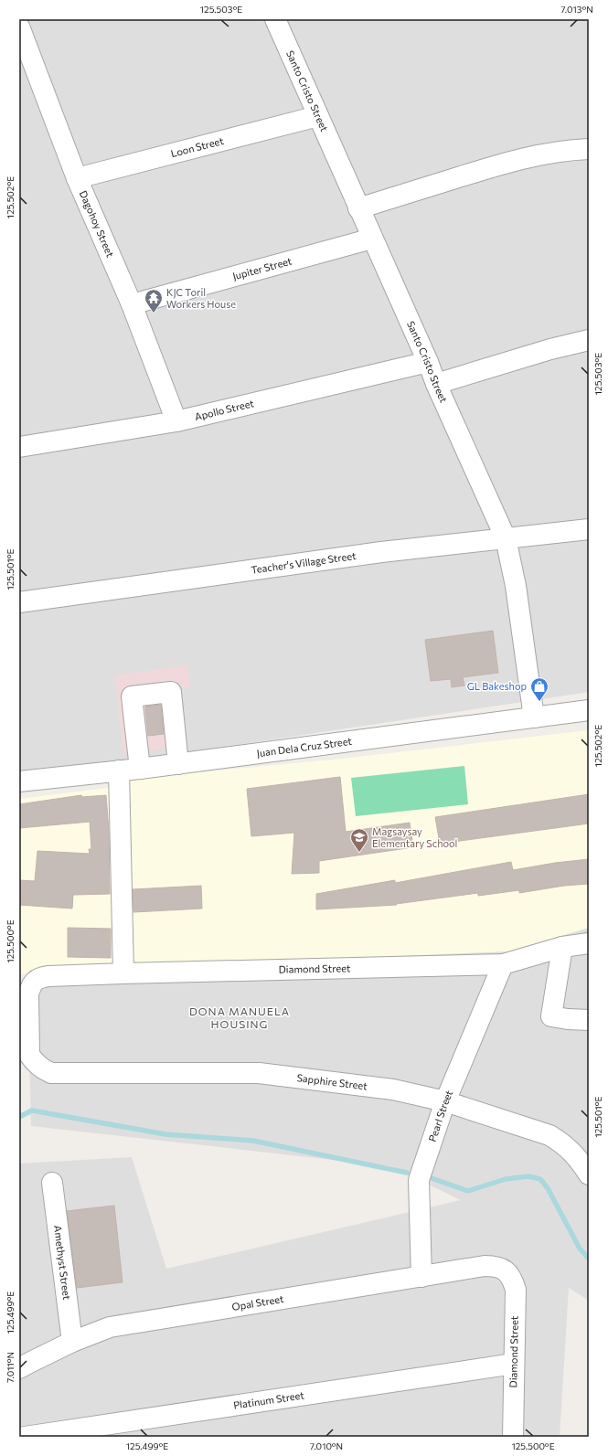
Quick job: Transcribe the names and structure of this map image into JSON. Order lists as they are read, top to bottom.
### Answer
{
  "streets": {
    "street": [
      "Santo Cristo Street",
      "Loon Street",
      "Dagohoy Street",
      "Jupiter Street",
      "Apollo Street",
      "Teacher's Village Street",
      "Juan Dela Cruz Street",
      "Diamond Street",
      "Sapphire Street",
      "Pearl Street",
      "Amethyst Street",
      "Opal Street",
      "Platinum Street"
    ]
  },
  "crossings": [
    ["Santo Cristo Street", "Loon Street"],
    ["Santo Cristo Street", "Jupiter Street"],
    ["Santo Cristo Street", "Apollo Street"],
    ["Santo Cristo Street", "Teacher's Village Street"],
    ["Santo Cristo Street", "Juan Dela Cruz Street"],
    ["Loon Street", "Dagohoy Street"],
    ["Dagohoy Street", "Jupiter Street"],
    ["Dagohoy Street", "Apollo Street"],
    ["Diamond Street", "Sapphire Street"],
    ["Diamond Street", "Pearl Street"],
    ["Diamond Street", "Opal Street"],
    ["Diamond Street", "Platinum Street"],
    ["Sapphire Street", "Pearl Street"],
    ["Pearl Street", "Opal Street"],
    ["Amethyst Street", "Opal Street"]
  ],
  "districts": ["DONA MANUELA HOUSING"],
  "places": {
    "temple": ["KJC Toril Workers House"],
    "shop": ["GL Bakeshop"],
    "school or university": ["Magsaysay Elementary School"]
  },
  "coordinates": [
    "125.503°E",
    "7.013°N",
    "125.502°E",
    "125.501°E",
    "125.500°E",
    "125.499°E",
    "7.011°N",
    "7.010°N"
  ]
}
